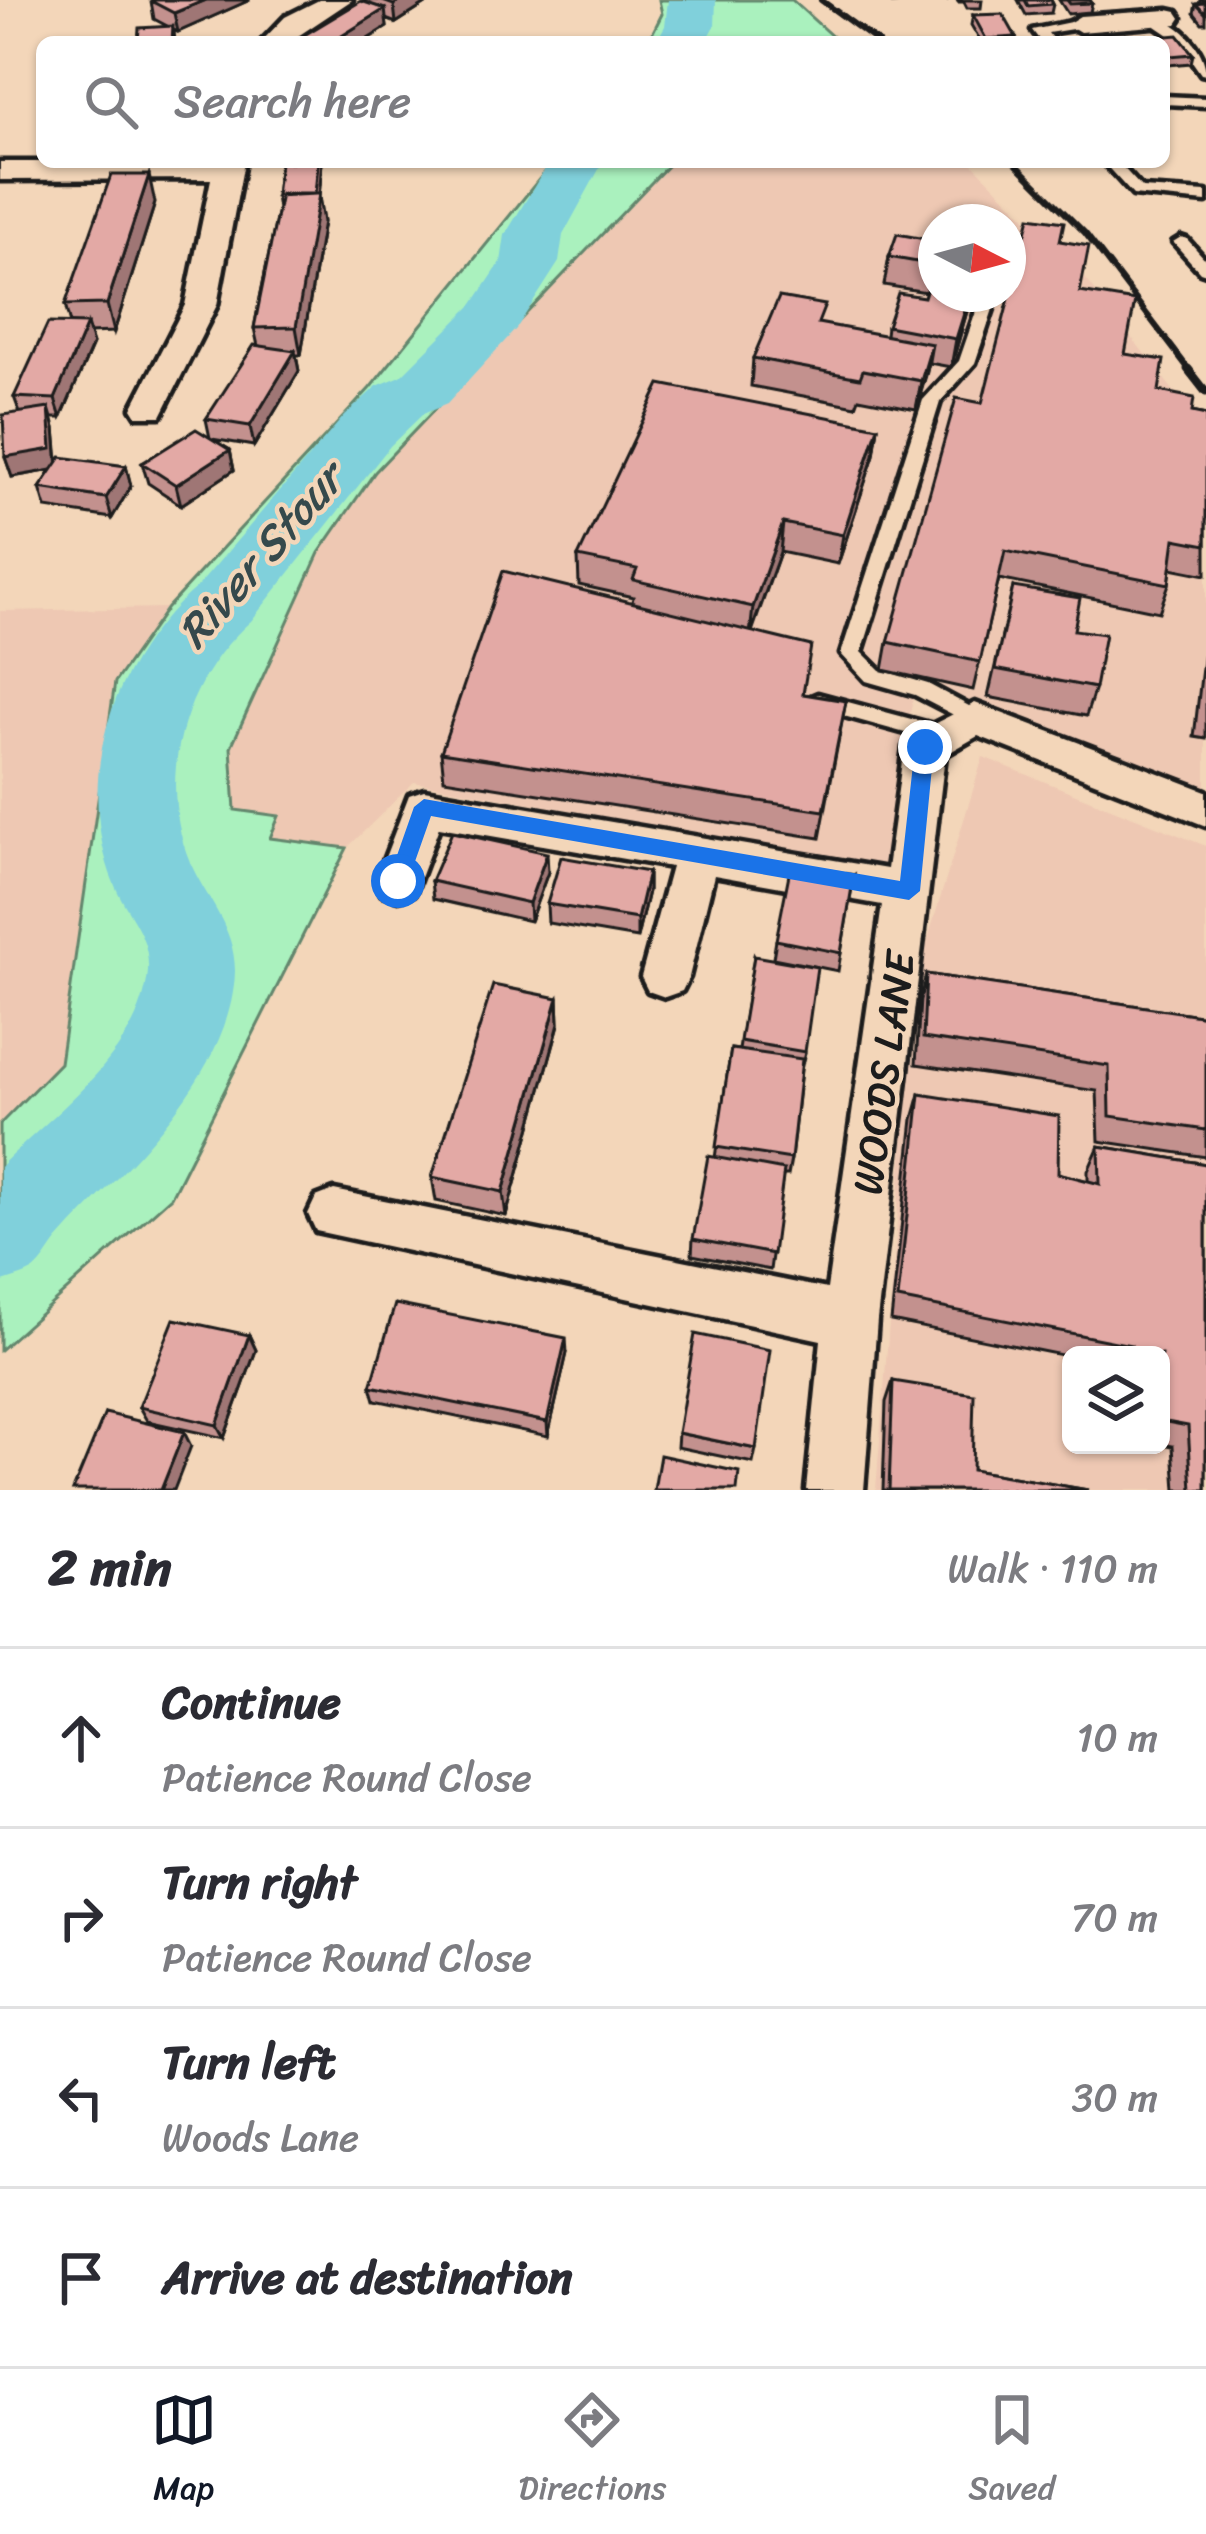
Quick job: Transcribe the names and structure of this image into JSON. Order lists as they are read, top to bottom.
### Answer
{
  "streets": {
    "street": ["WOODS LANE"]
  },
  "water": ["River Stour"],
  "north": "right",
  "page": {
    "search": "Search here",
    "heading": ["2 min", "Walk · 110 m"],
    "list": [
      ["Continue", "Patience Round Close", "10 m"],
      ["Turn right", "Patience Round Close", "70 m"],
      ["Turn left", "Woods Lane", "30 m"],
      "Arrive at destination"
    ],
    "nav": ["Map", "Directions", "Saved"]
  }
}
